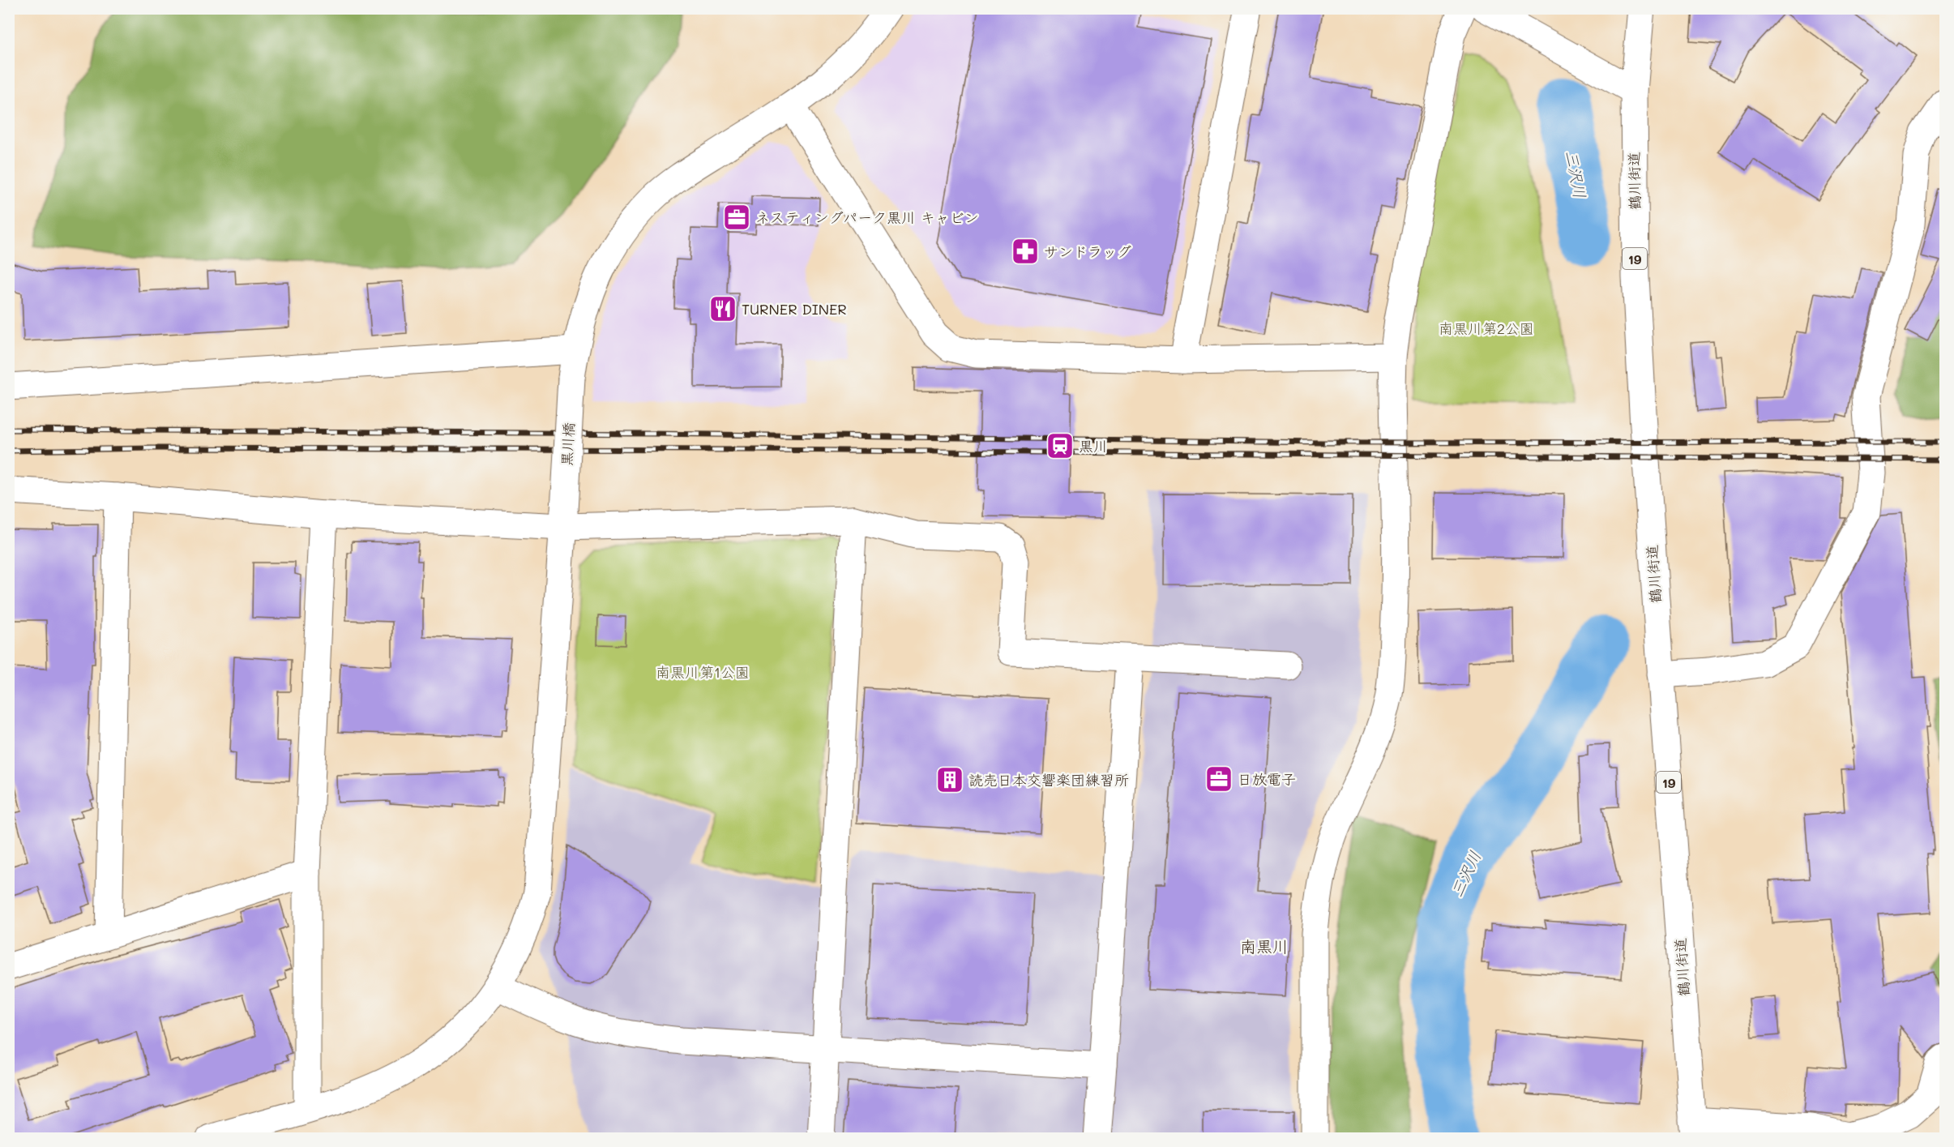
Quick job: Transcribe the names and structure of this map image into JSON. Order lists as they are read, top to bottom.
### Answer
{
  "streets": {
    "street": ["鶴川街道", "19", "黒川橋"]
  },
  "districts": ["南黒川"],
  "water": ["三沢川"],
  "parks": ["南黒川第2公園", "南黒川第1公園"],
  "places": {
    "office": ["ネスティングパーク黒川 キャビン", "日放電子"],
    "pharmacy": ["サンドラッグ"],
    "restaurant": ["TURNER DINER"],
    "station": ["黒川"],
    "building": ["読売日本交響楽団練習所"]
  }
}
